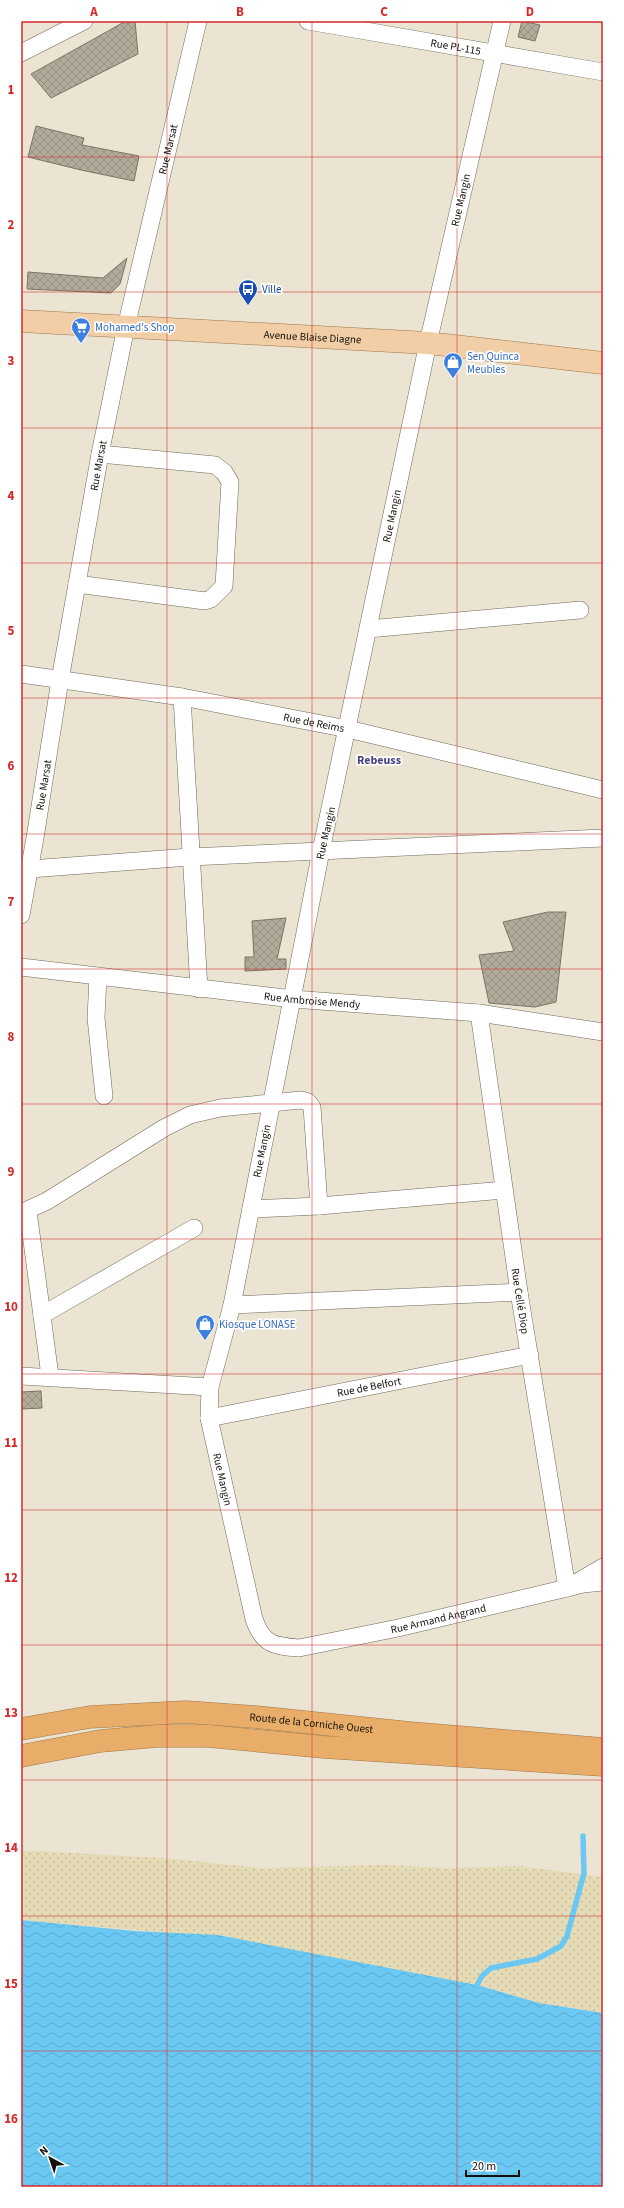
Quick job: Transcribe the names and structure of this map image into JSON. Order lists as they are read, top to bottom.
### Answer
{
  "streets": {
    "highway": ["Route de la Corniche Ouest"],
    "main road": ["Avenue Blaise Diagne"],
    "street": [
      "Rue PL-115",
      "Rue Marsat",
      "Rue Mangin",
      "Rue de Reims",
      "Rue Ambroise Mendy",
      "Rue Cellé Diop",
      "Rue de Belfort",
      "Rue Armand Angrand"
    ]
  },
  "crossings": [
    ["Rue PL-115", "Rue Mangin"],
    ["Rue Marsat", "Avenue Blaise Diagne"],
    ["Rue Marsat", "Rue de Reims"],
    ["Rue Mangin", "Avenue Blaise Diagne"],
    ["Rue Mangin", "Rue de Reims"],
    ["Rue Mangin", "Rue Ambroise Mendy"],
    ["Rue Mangin", "Rue de Belfort"],
    ["Rue Mangin", "Rue Armand Angrand"],
    ["Rue Ambroise Mendy", "Rue Cellé Diop"],
    ["Rue Cellé Diop", "Rue de Belfort"],
    ["Rue Cellé Diop", "Rue Armand Angrand"]
  ],
  "districts": ["Rebeuss"],
  "places": {
    "bus stop": ["Ville"],
    "supermarket": ["Mohamed's Shop"],
    "shop": ["Sen Quinca Meubles", "Kiosque LONASE"]
  },
  "scale_bar": "20 m",
  "north": "top left",
  "grid": {
    "columns": [
      "A",
      "B",
      "C",
      "D"
    ],
    "rows": [
      "1",
      "2",
      "3",
      "4",
      "5",
      "6",
      "7",
      "8",
      "9",
      "10",
      "11",
      "12",
      "13",
      "14",
      "15",
      "16"
    ]
  }
}
